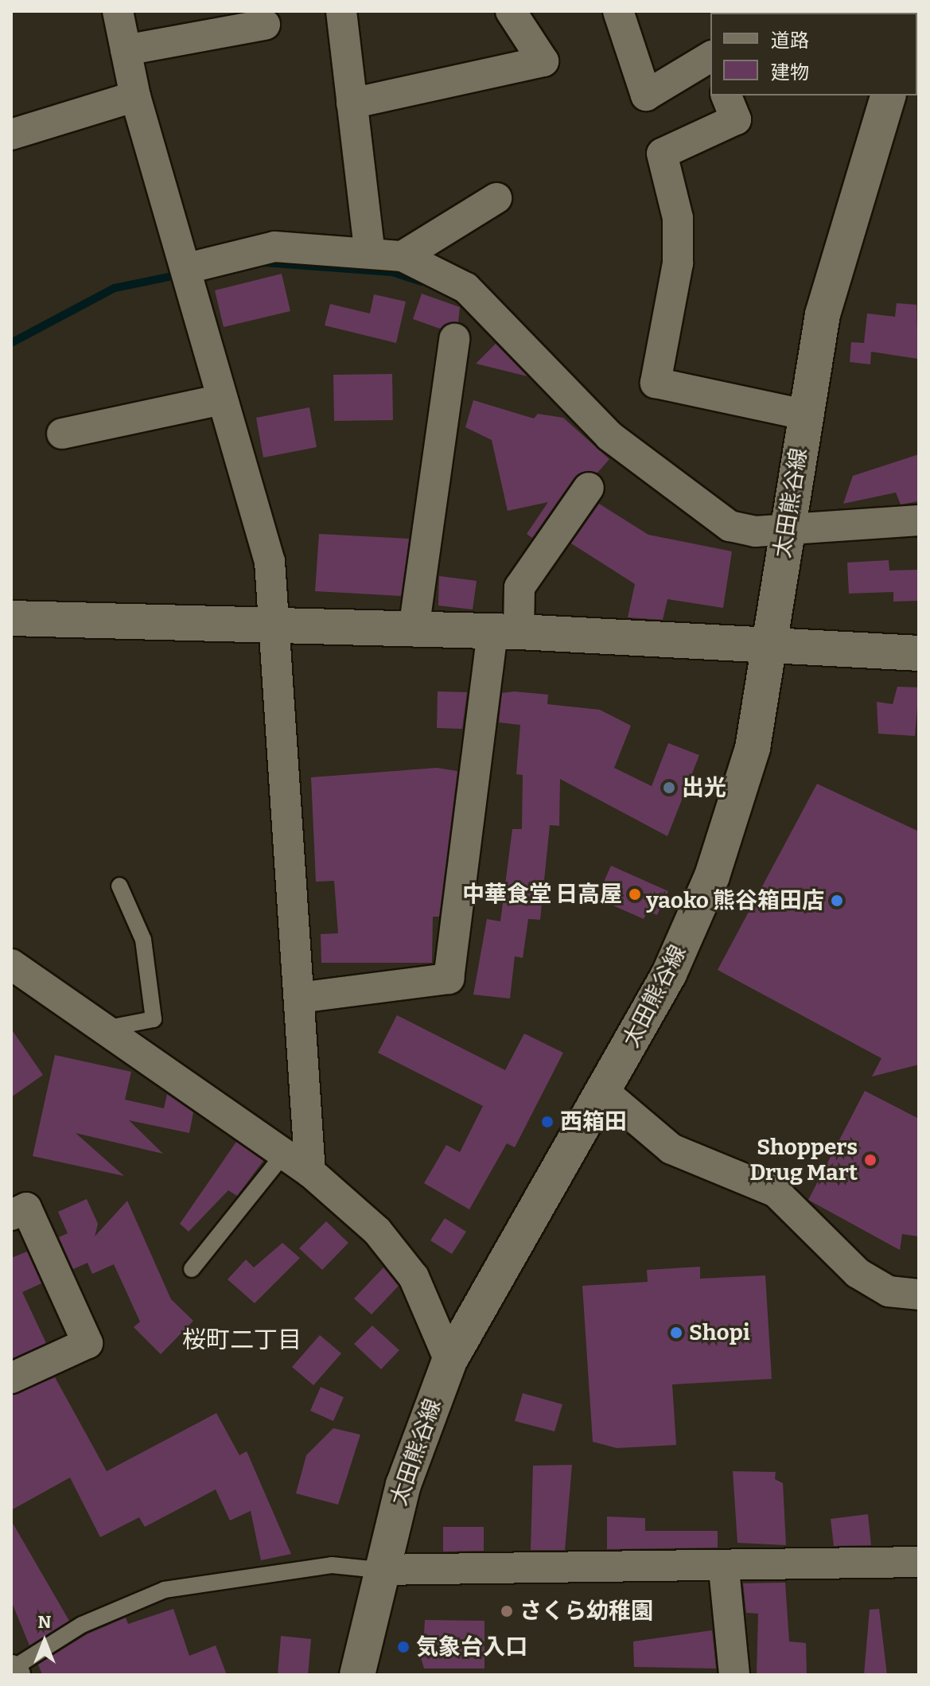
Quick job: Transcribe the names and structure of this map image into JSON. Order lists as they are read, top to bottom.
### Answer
{
  "streets": {
    "main road": ["太田熊谷線"]
  },
  "districts": ["桜町二丁目"],
  "places": [
    "出光",
    "中華食堂 日高屋",
    "yaoko 熊谷箱田店",
    "西箱田",
    "Shoppers Drug Mart",
    "Shopi",
    "さくら幼稚園",
    "気象台入口"
  ],
  "legend": ["道路", "建物"],
  "north": "top"
}
